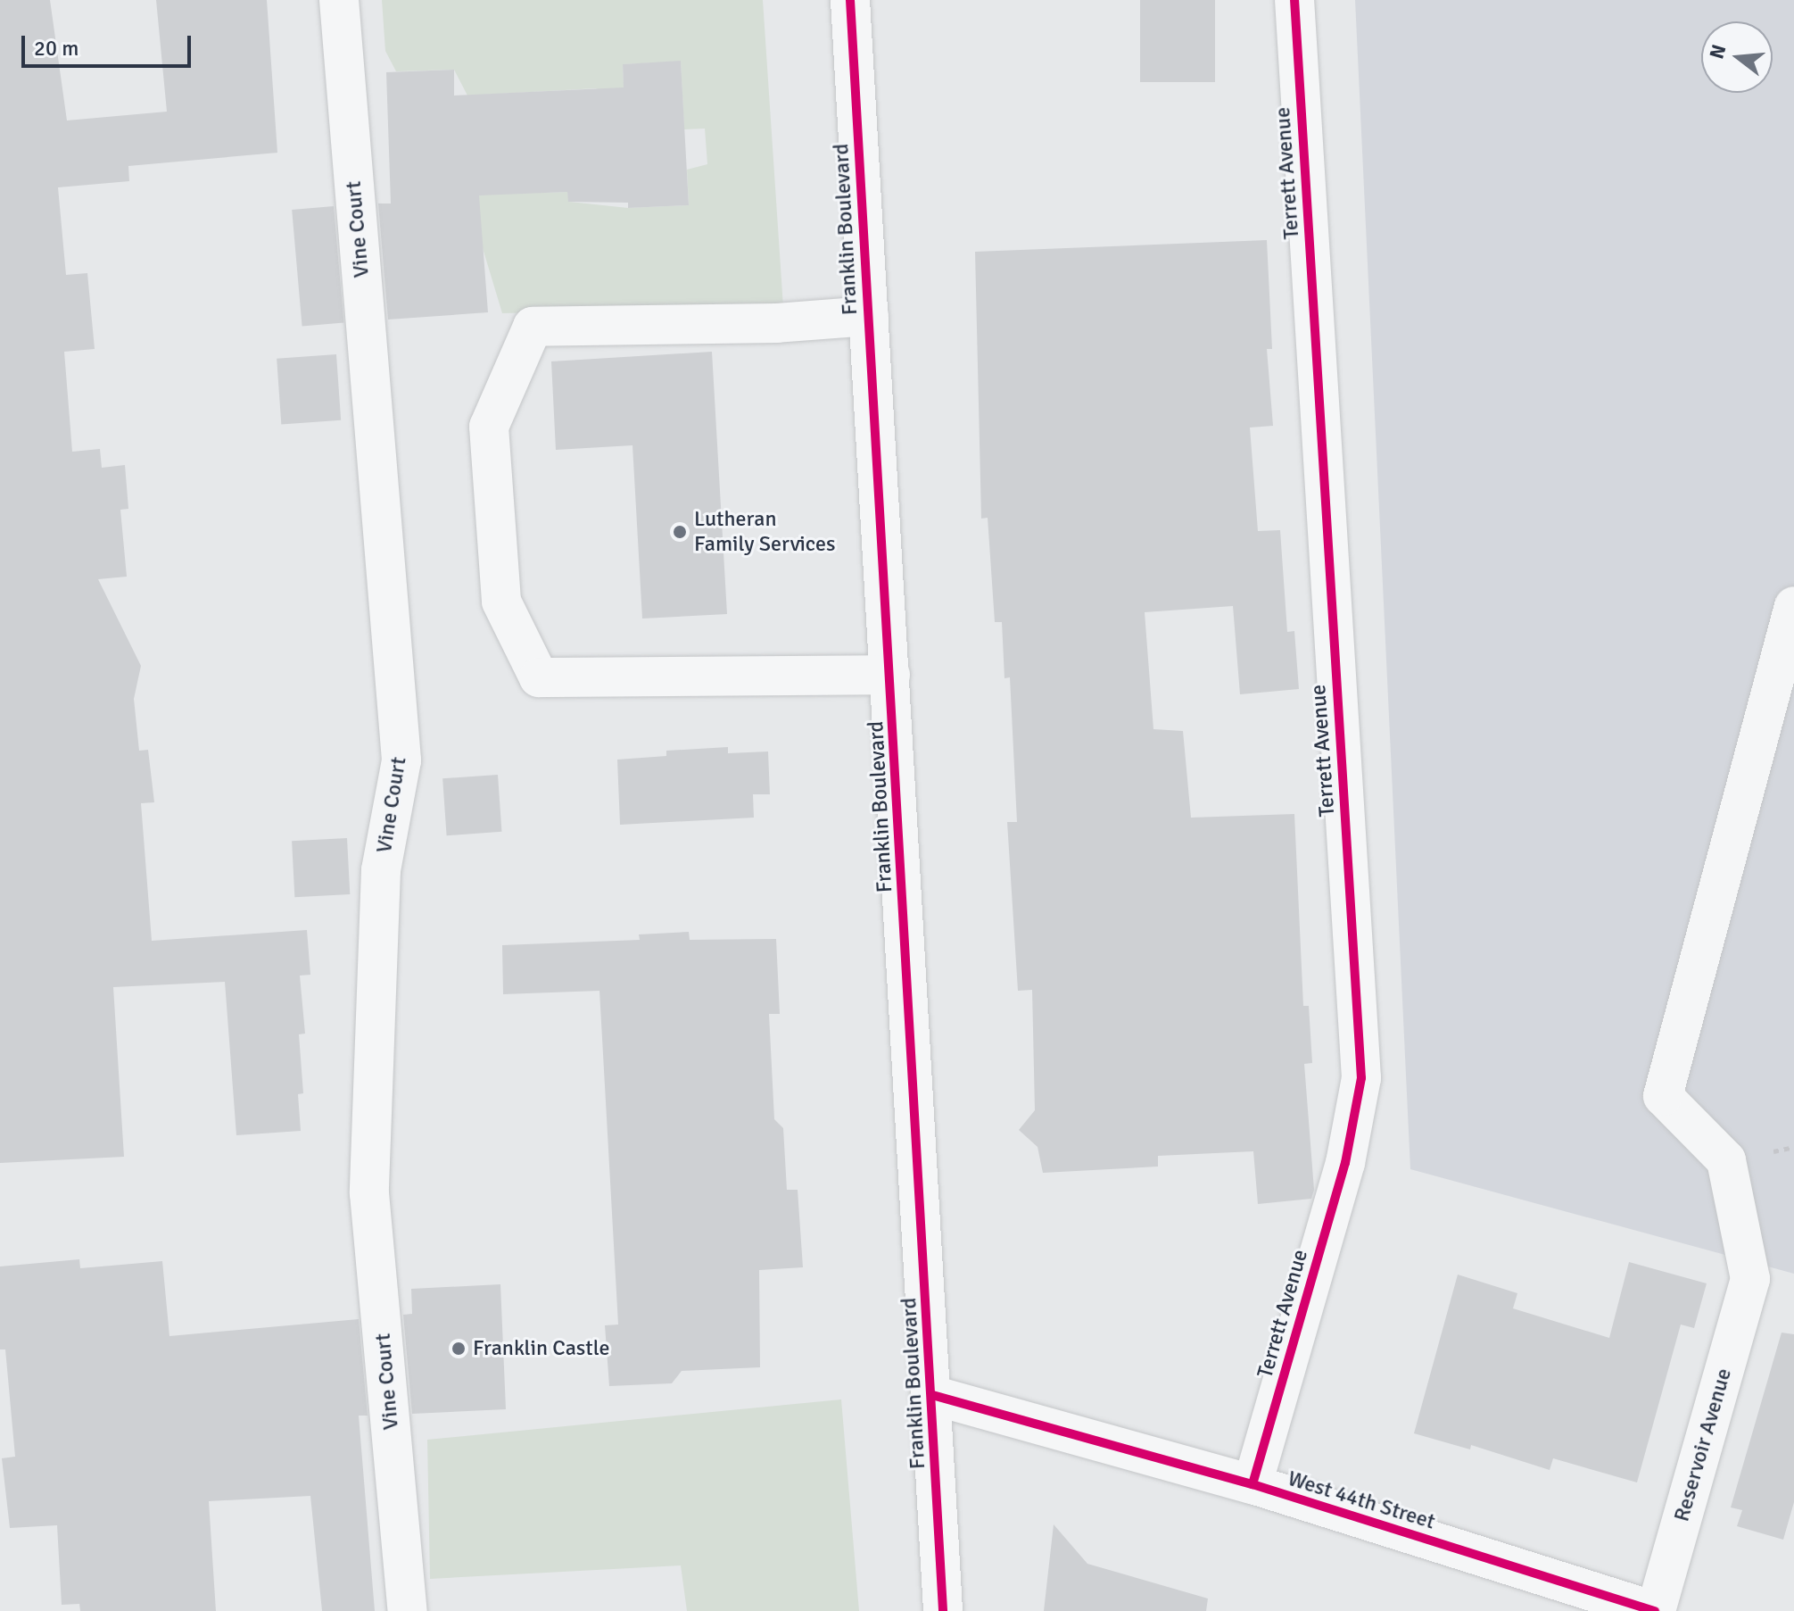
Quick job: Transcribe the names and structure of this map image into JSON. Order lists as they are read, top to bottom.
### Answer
{
  "streets": {
    "street": [
      "Terrett Avenue",
      "Vine Court",
      "Franklin Boulevard",
      "Reservoir Avenue",
      "West 44th Street"
    ]
  },
  "crossings": [
    ["Terrett Avenue", "West 44th Street"],
    ["Franklin Boulevard", "West 44th Street"],
    ["Reservoir Avenue", "West 44th Street"]
  ],
  "places": ["Lutheran Family Services", "Franklin Castle"],
  "scale_bar": "20 m",
  "north": "left"
}
